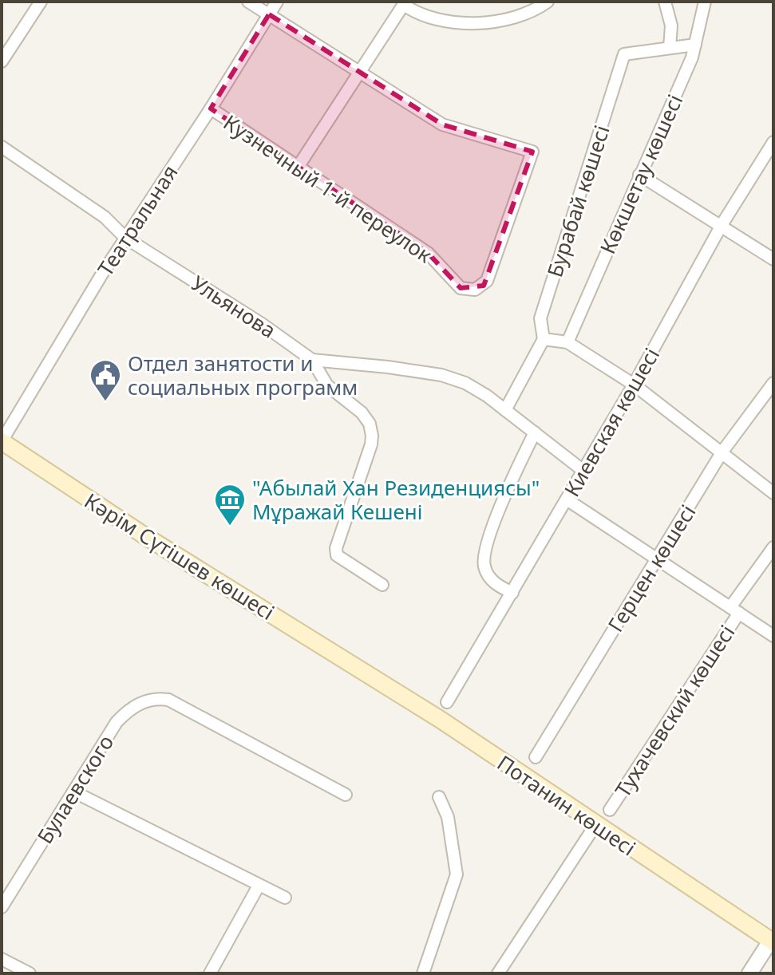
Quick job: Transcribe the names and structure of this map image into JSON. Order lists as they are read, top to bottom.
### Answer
{
  "streets": {
    "main road": ["Кәрім Сүтішев көшесі", "Потанин көшесі"],
    "street": [
      "Көкшетау көшесі",
      "Кузнечный 1-й переулок",
      "Бурабай көшесі",
      "Театральная",
      "Ульянова",
      "Киевская көшесі",
      "Герцен көшесі",
      "Тухачевский көшесі",
      "Булаевского"
    ]
  },
  "crossings": [
    ["Көкшетау көшесі", "Бурабай көшесі"],
    ["Кузнечный 1-й переулок", "Театральная"],
    ["Бурабай көшесі", "Ульянова"],
    ["Театральная", "Ульянова"],
    ["Театральная", "Кәрім Сүтішев көшесі"],
    ["Ульянова", "Киевская көшесі"],
    ["Кәрім Сүтішев көшесі", "Потанин көшесі"]
  ],
  "places": {
    "public building": ["Отдел занятости и социальных программ"],
    "museum": ["\"Абылай Хан Резиденциясы\" Мұражай Кешені"]
  }
}
